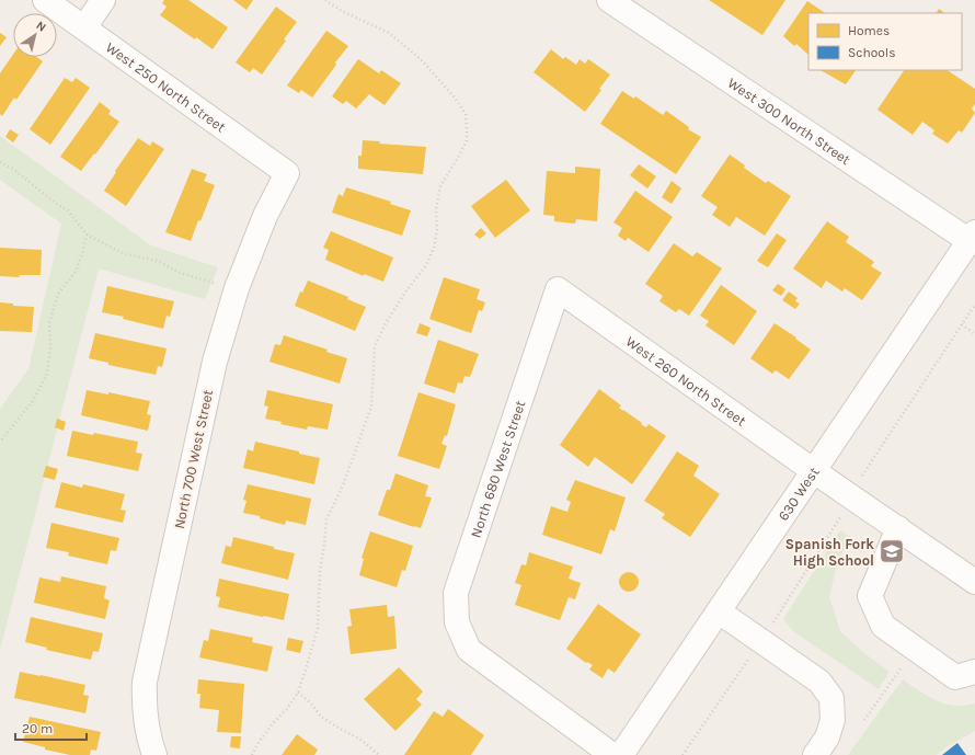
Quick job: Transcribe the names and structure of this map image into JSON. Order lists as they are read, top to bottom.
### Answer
{
  "streets": {
    "street": [
      "West 250 North Street",
      "West 300 North Street",
      "West 260 North Street",
      "North 700 West Street",
      "North 680 West Street",
      "630 West"
    ]
  },
  "crossings": [
    ["West 250 North Street", "North 700 West Street"],
    ["West 300 North Street", "630 West"],
    ["West 260 North Street", "North 680 West Street"],
    ["West 260 North Street", "630 West"]
  ],
  "places": {
    "school or university": ["Spanish Fork High School"]
  },
  "legend": ["Homes", "Schools"],
  "scale_bar": "20 m",
  "north": "top right"
}
